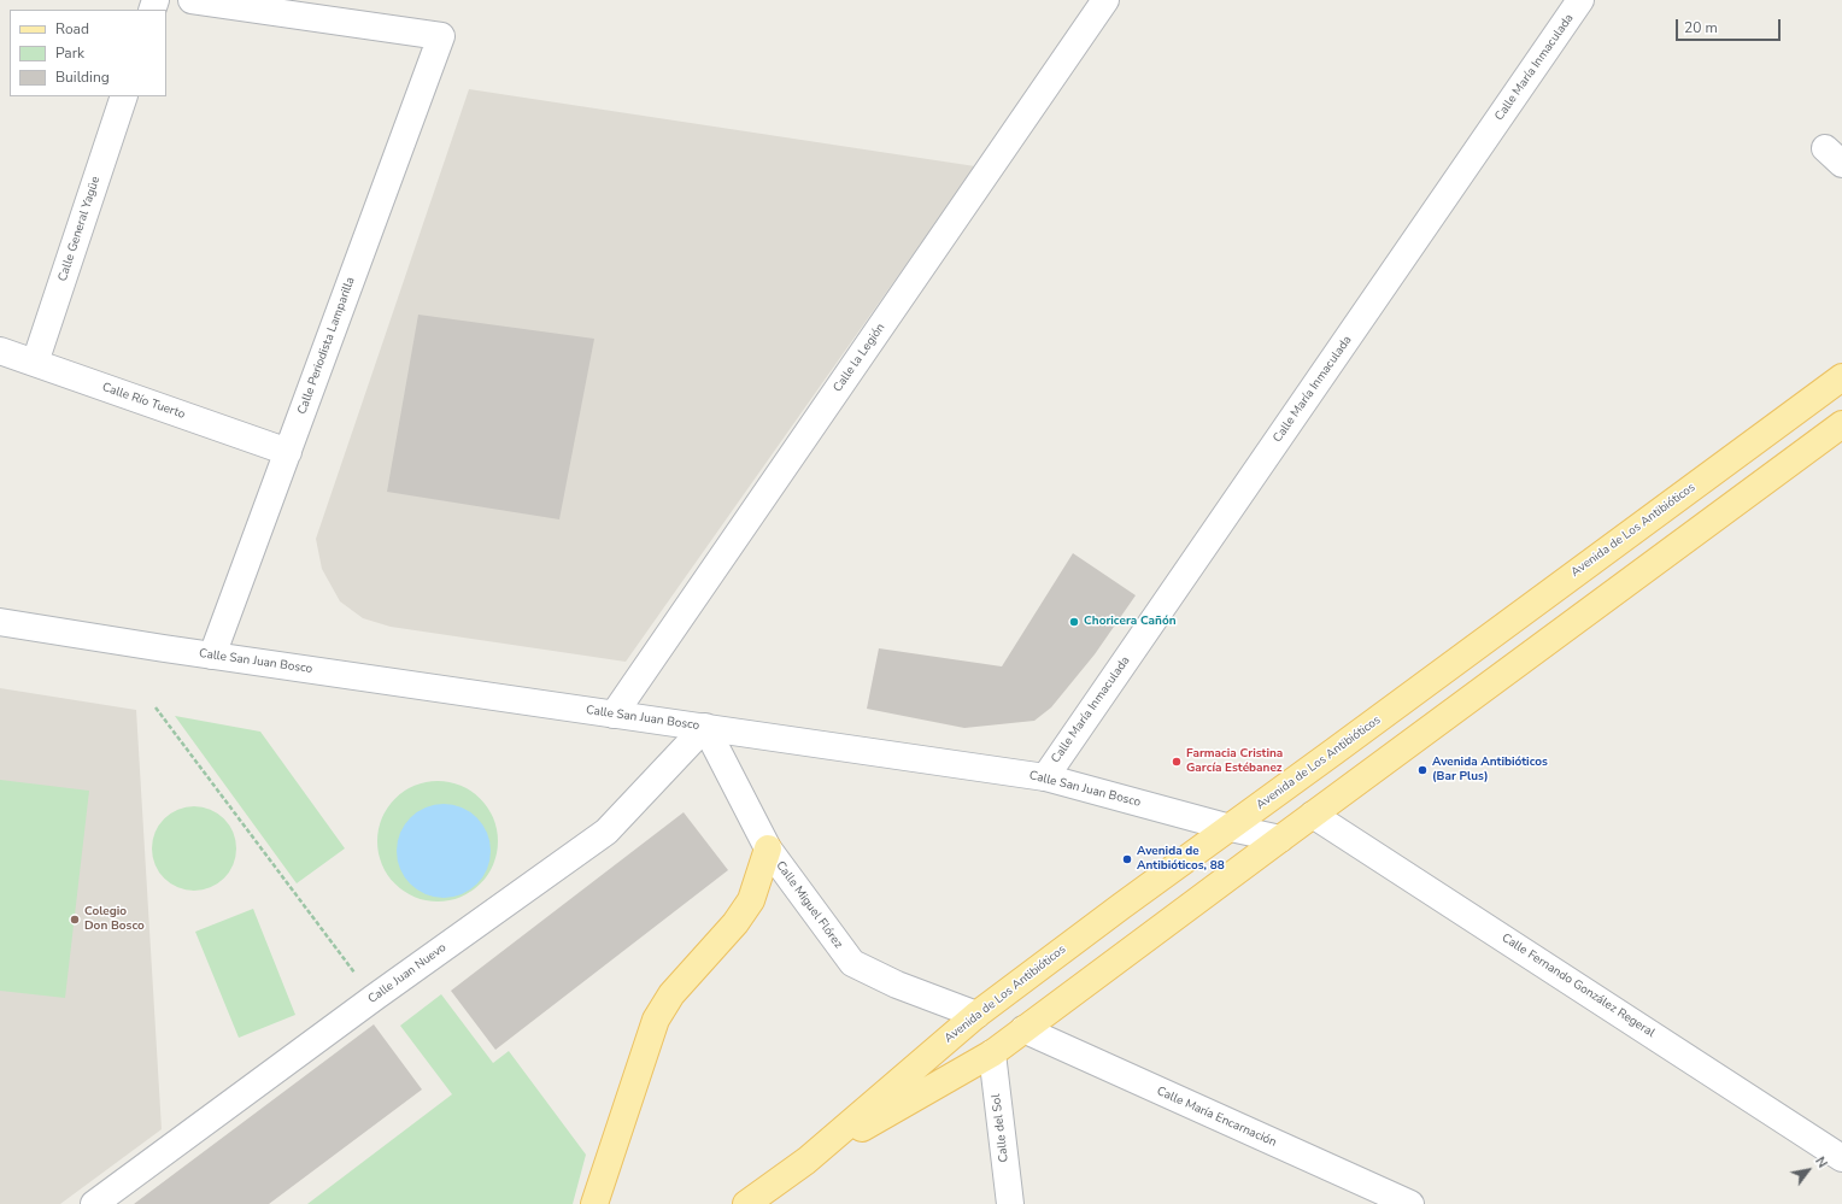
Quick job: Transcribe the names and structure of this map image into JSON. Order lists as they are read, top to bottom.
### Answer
{
  "streets": {
    "main road": ["Avenida de Los Antibióticos"],
    "street": [
      "Calle María Inmaculada",
      "Calle General Yagüe",
      "Calle Periodista Lamparilla",
      "Calle la Legión",
      "Calle Río Tuerto",
      "Calle San Juan Bosco",
      "Calle Miguel Flórez",
      "Calle Juan Nuevo",
      "Calle Fernando González Regeral",
      "Calle María Encarnación",
      "Calle del Sol"
    ]
  },
  "crossings": [
    ["Calle María Inmaculada", "Calle San Juan Bosco"],
    ["Calle General Yagüe", "Calle Río Tuerto"],
    ["Calle Periodista Lamparilla", "Calle Río Tuerto"],
    ["Calle Periodista Lamparilla", "Calle San Juan Bosco"],
    ["Calle la Legión", "Calle San Juan Bosco"],
    ["Avenida de Los Antibióticos", "Calle San Juan Bosco"],
    ["Avenida de Los Antibióticos", "Calle Miguel Flórez"],
    ["Avenida de Los Antibióticos", "Calle Fernando González Regeral"],
    ["Avenida de Los Antibióticos", "Calle María Encarnación"],
    ["Avenida de Los Antibióticos", "Calle del Sol"],
    ["Calle San Juan Bosco", "Calle Miguel Flórez"],
    ["Calle San Juan Bosco", "Calle Juan Nuevo"],
    ["Calle Miguel Flórez", "Calle Juan Nuevo"]
  ],
  "places": [
    "Choricera Cañón",
    "Farmacia Cristina García Estébanez",
    "Avenida Antibióticos (Bar Plus)",
    "Avenida de Antibióticos, 88",
    "Colegio Don Bosco"
  ],
  "legend": ["Road", "Park", "Building"],
  "scale_bar": "20 m",
  "north": "top right"
}
